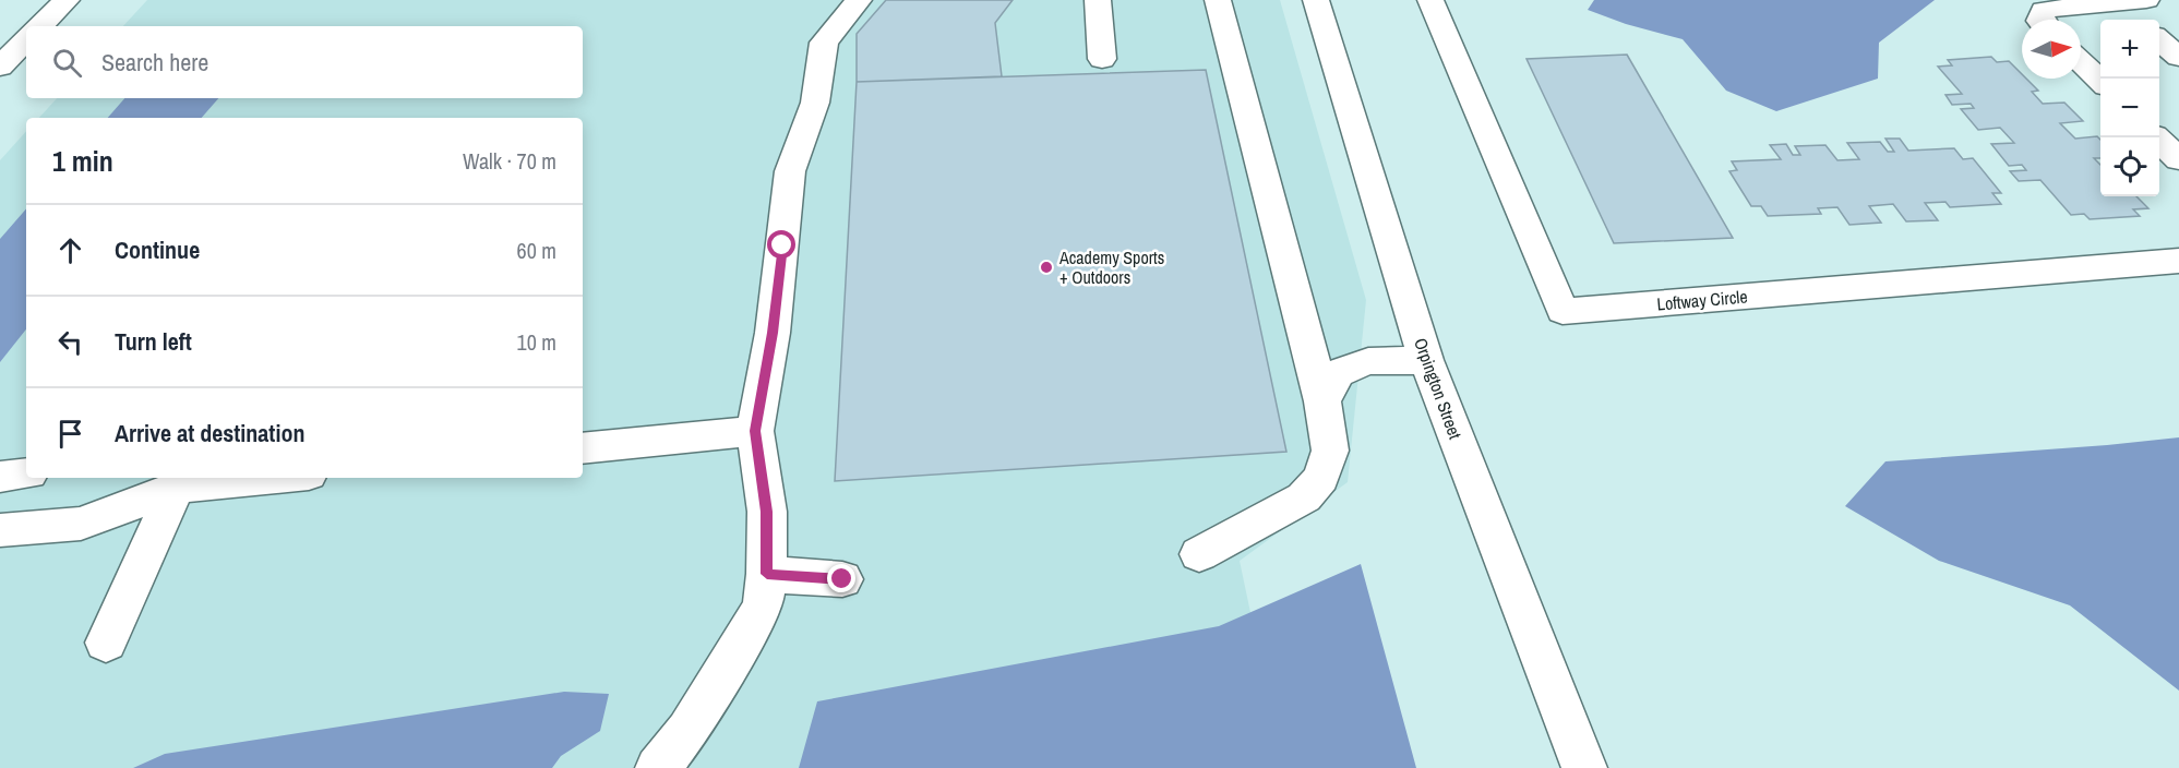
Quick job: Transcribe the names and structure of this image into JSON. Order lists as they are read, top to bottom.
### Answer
{
  "streets": {
    "main road": ["Loftway Circle", "Orpington Street"]
  },
  "places": ["Academy Sports + Outdoors"],
  "north": "right",
  "page": {
    "map_buttons": ["+", "−"],
    "search": "Search here",
    "heading": ["1 min", "Walk · 70 m"],
    "list": [
      ["Continue", "60 m"],
      ["Turn left", "10 m"],
      "Arrive at destination"
    ]
  }
}
